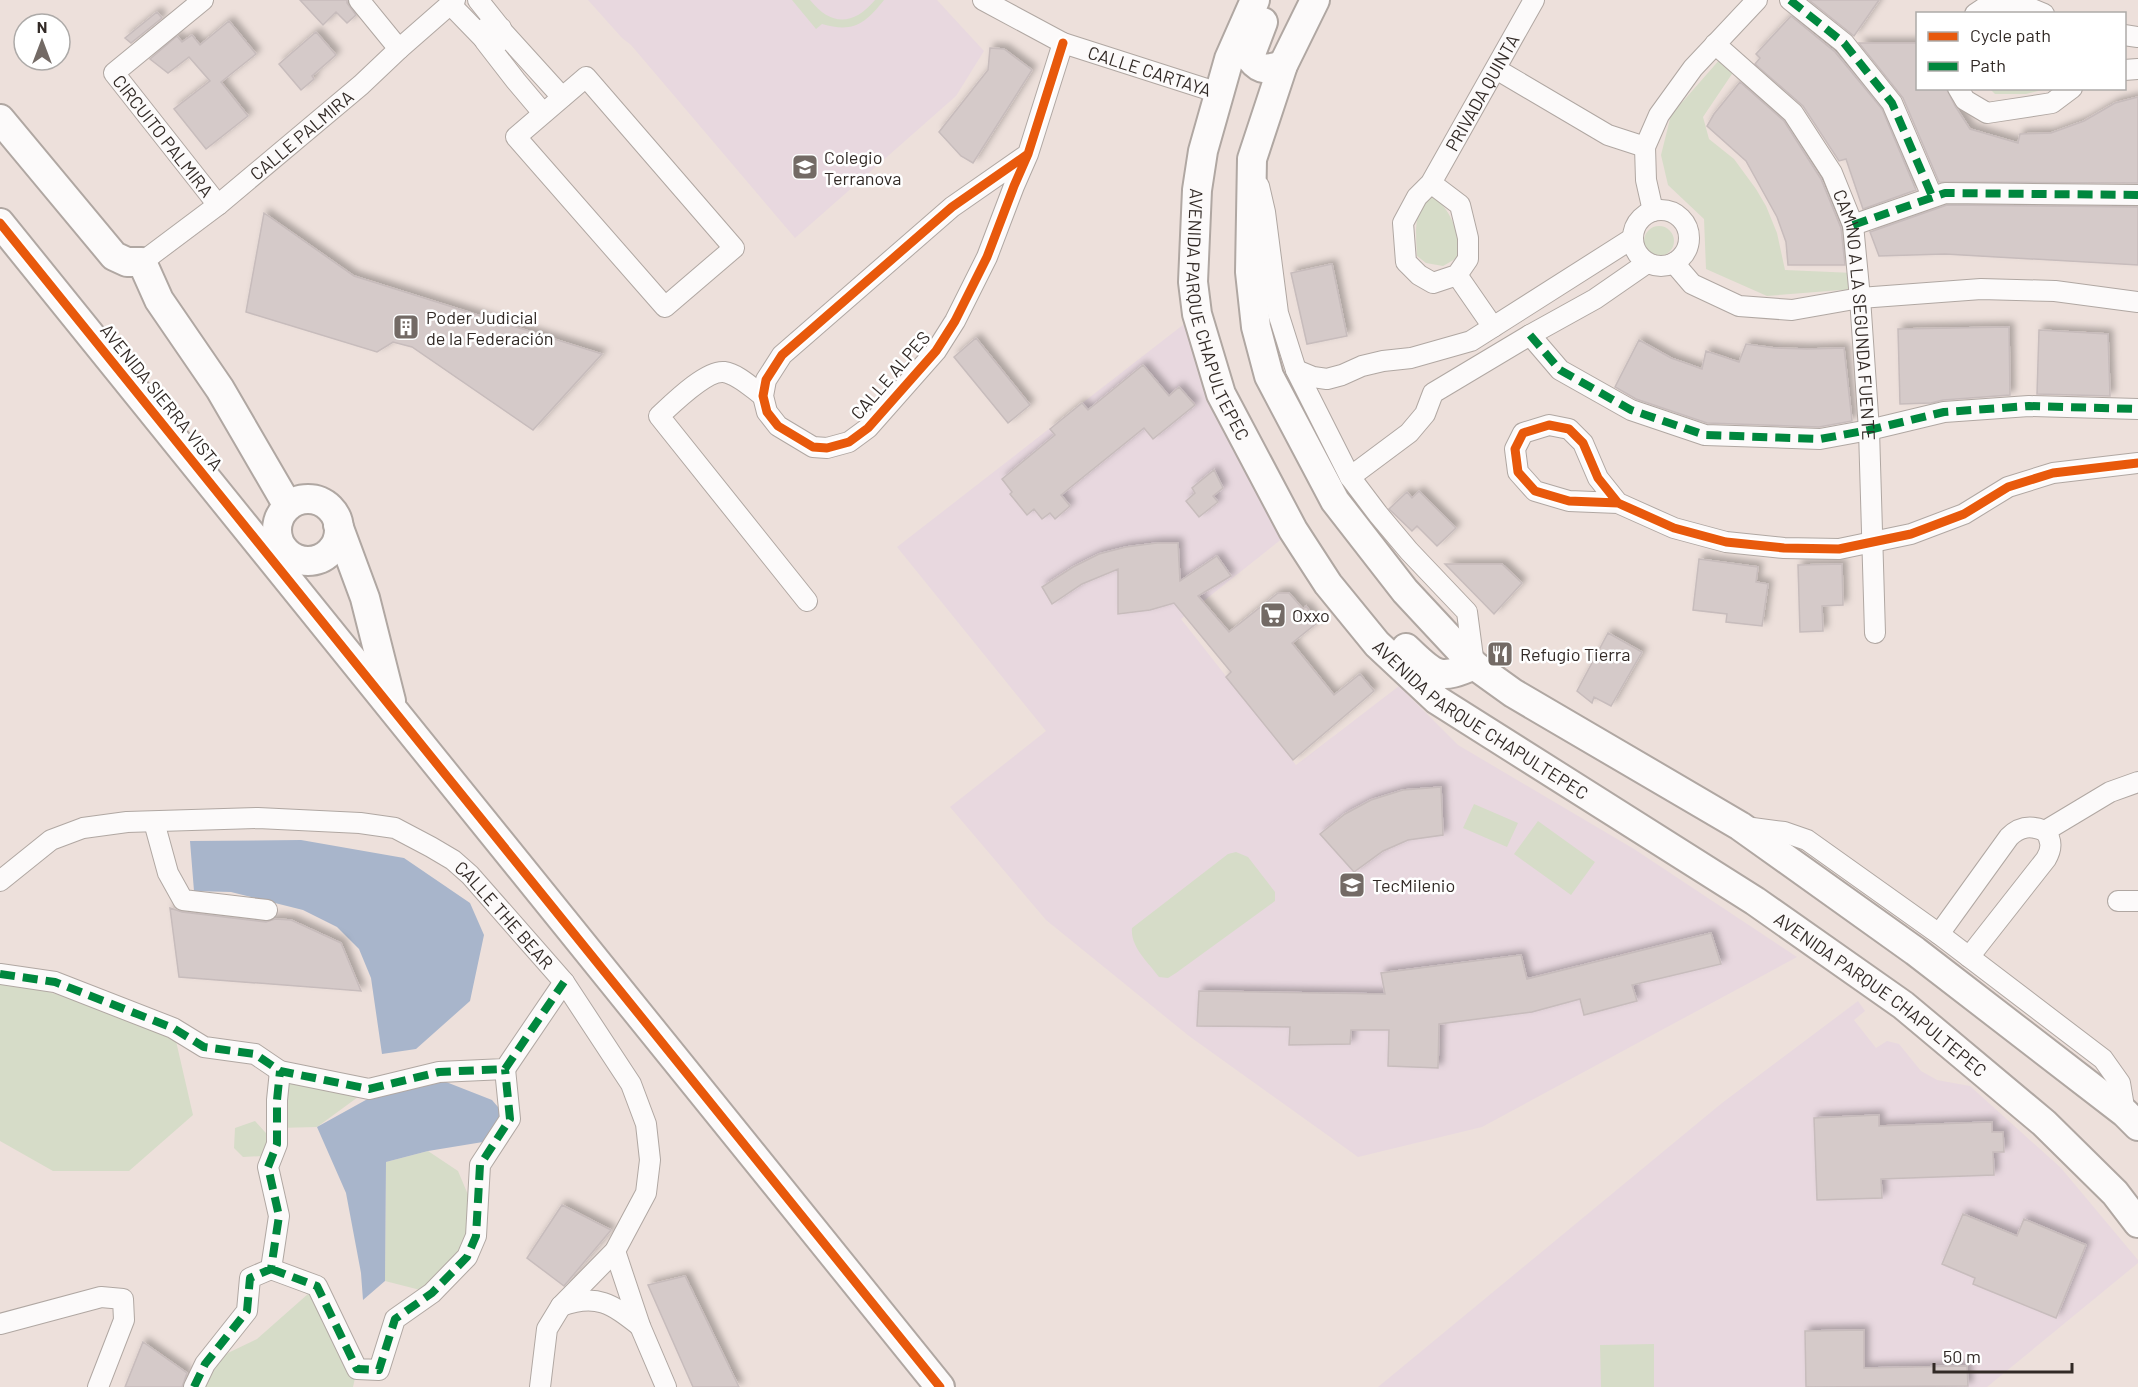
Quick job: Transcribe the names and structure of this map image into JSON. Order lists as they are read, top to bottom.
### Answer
{
  "streets": {
    "main road": ["AVENIDA PARQUE CHAPULTEPEC", "AVENIDA SIERRA VISTA"],
    "street": [
      "CALLE CARTAYA",
      "PRIVADA QUINTA",
      "CALLE PALMIRA",
      "CIRCUITO PALMIRA",
      "CAMINO A LA SEGUNDA FUENTE",
      "CALLE ALPES",
      "CALLE THE BEAR"
    ]
  },
  "crossings": [
    ["CALLE CARTAYA", "AVENIDA PARQUE CHAPULTEPEC"],
    ["CALLE CARTAYA", "CALLE ALPES"],
    ["CALLE PALMIRA", "CIRCUITO PALMIRA"]
  ],
  "places": {
    "school or university": ["Colegio Terranova", "TecMilenio"],
    "building": ["Poder Judicial de la Federación"],
    "supermarket": ["Oxxo"],
    "restaurant": ["Refugio Tierra"]
  },
  "legend": ["Cycle path", "Path"],
  "scale_bar": "50 m",
  "north": "top"
}
